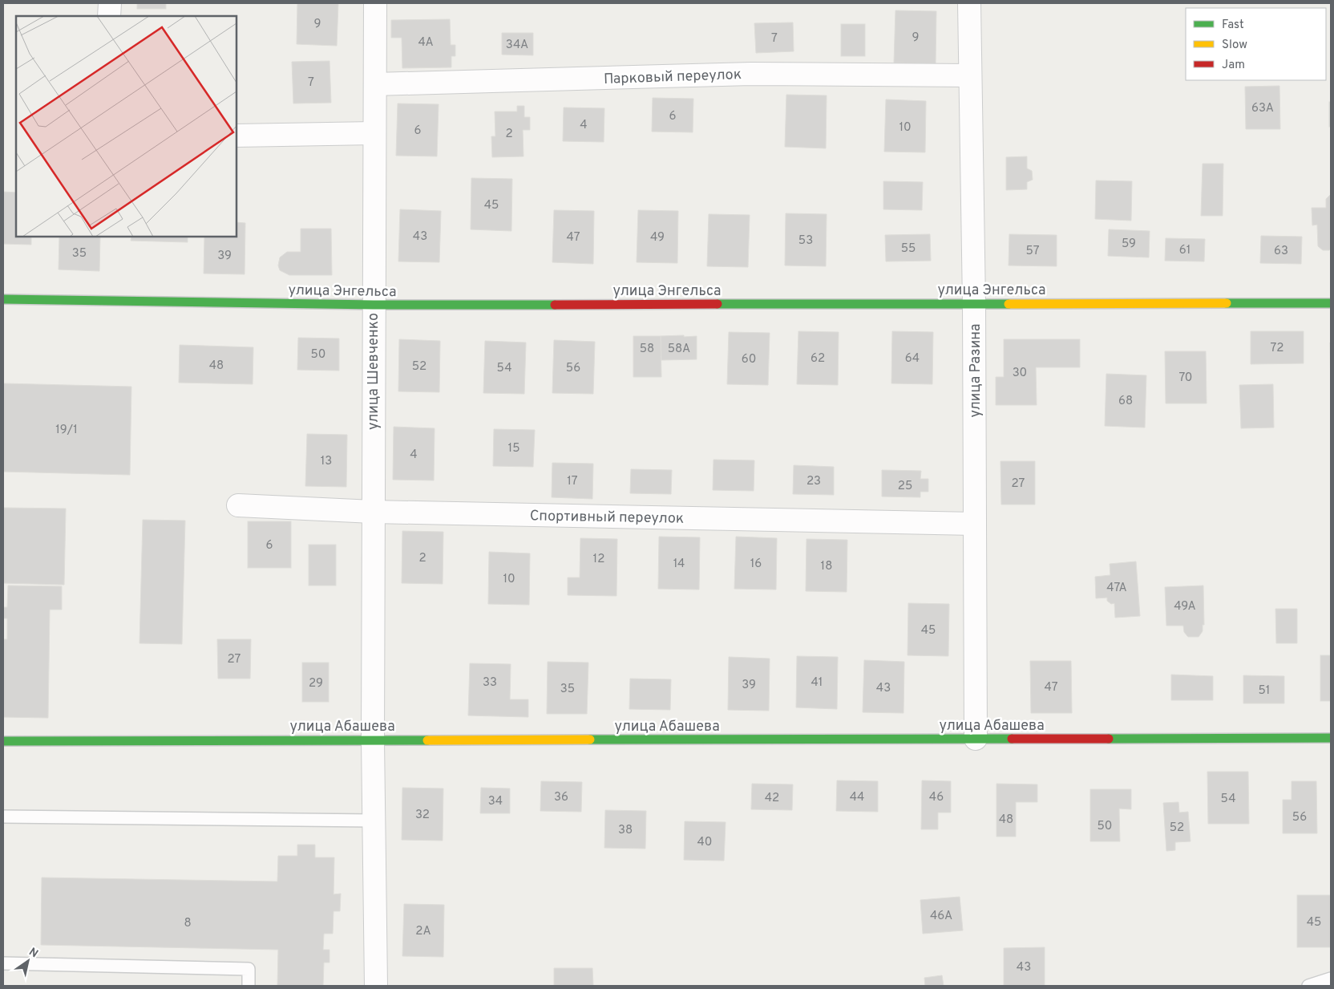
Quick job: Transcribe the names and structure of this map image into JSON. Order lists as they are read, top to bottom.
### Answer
{
  "streets": {
    "street": [
      "Парковый переулок",
      "улица Энгельса",
      "улица Разина",
      "улица Шевченко",
      "Спортивный переулок",
      "улица Абашева"
    ]
  },
  "crossings": [
    ["Парковый переулок", "улица Разина"],
    ["Парковый переулок", "улица Шевченко"],
    ["улица Энгельса", "улица Разина"],
    ["улица Энгельса", "улица Шевченко"],
    ["улица Разина", "Спортивный переулок"],
    ["улица Разина", "улица Абашева"],
    ["улица Шевченко", "Спортивный переулок"],
    ["улица Шевченко", "улица Абашева"]
  ],
  "house_numbers": [
    "9",
    "9",
    "7",
    "4А",
    "34А",
    "7",
    "63А",
    "6",
    "4",
    "10",
    "6",
    "2",
    "45",
    "43",
    "47",
    "49",
    "53",
    "59",
    "55",
    "61",
    "57",
    "63",
    "35",
    "39",
    "72",
    "58",
    "58А",
    "50",
    "62",
    "64",
    "60",
    "48",
    "52",
    "54",
    "56",
    "30",
    "70",
    "68",
    "19/1",
    "15",
    "4",
    "13",
    "17",
    "23",
    "27",
    "25",
    "6",
    "2",
    "12",
    "14",
    "16",
    "18",
    "10",
    "47А",
    "49А",
    "45",
    "27",
    "33",
    "41",
    "29",
    "39",
    "47",
    "43",
    "35",
    "51",
    "36",
    "44",
    "46",
    "42",
    "54",
    "34",
    "32",
    "56",
    "48",
    "50",
    "52",
    "38",
    "40",
    "46А",
    "45",
    "8",
    "2А",
    "43"
  ],
  "legend": ["Fast", "Slow", "Jam"],
  "north": "top right"
}
